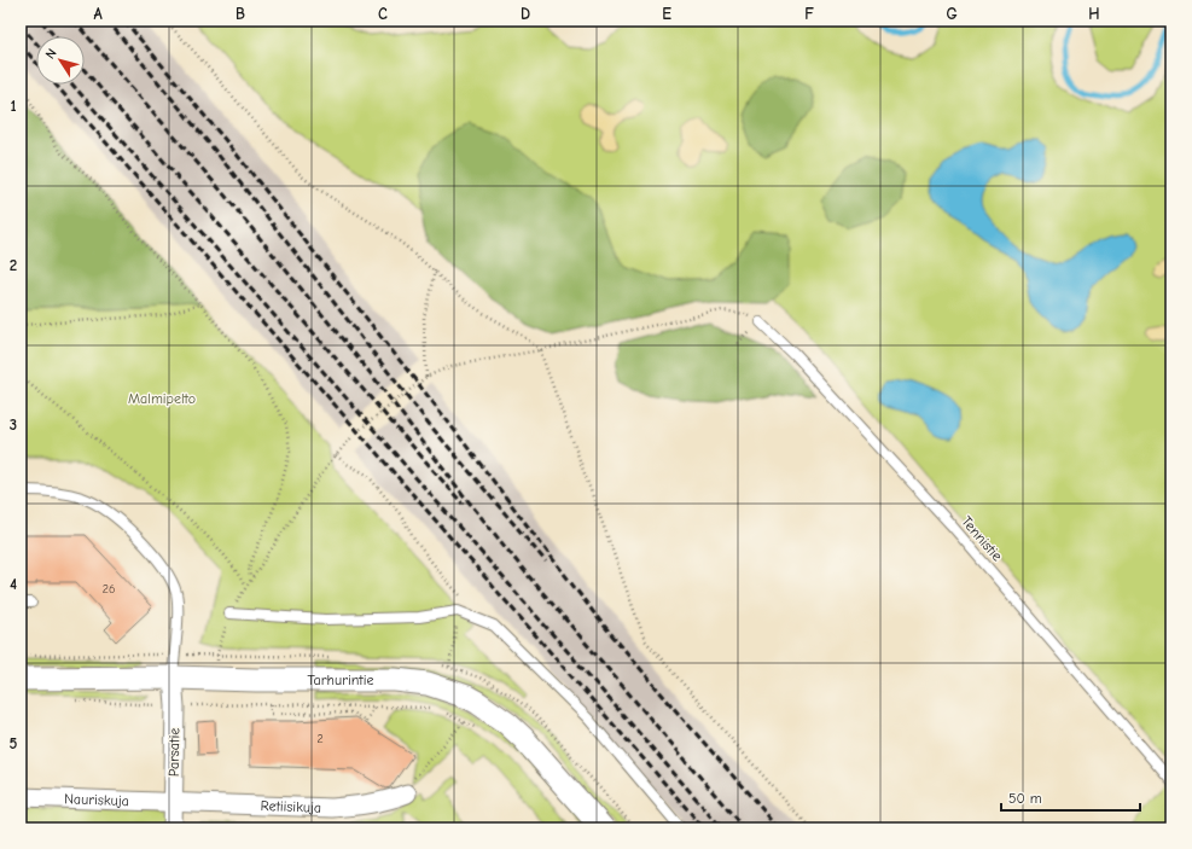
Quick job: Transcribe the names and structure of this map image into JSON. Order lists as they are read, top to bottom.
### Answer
{
  "streets": {
    "street": [
      "Tarhurintie",
      "Parsatie",
      "Nauriskuja",
      "Retiisikuja"
    ],
    "lane": ["Tennistie"]
  },
  "crossings": [
    ["Tarhurintie", "Parsatie"],
    ["Parsatie", "Nauriskuja"],
    ["Parsatie", "Retiisikuja"],
    ["Nauriskuja", "Retiisikuja"]
  ],
  "parks": ["Malmipelto"],
  "house_numbers": ["26", "2"],
  "scale_bar": "50 m",
  "north": "top left",
  "grid": {
    "columns": [
      "A",
      "B",
      "C",
      "D",
      "E",
      "F",
      "G",
      "H"
    ],
    "rows": [
      "1",
      "2",
      "3",
      "4",
      "5"
    ]
  }
}
